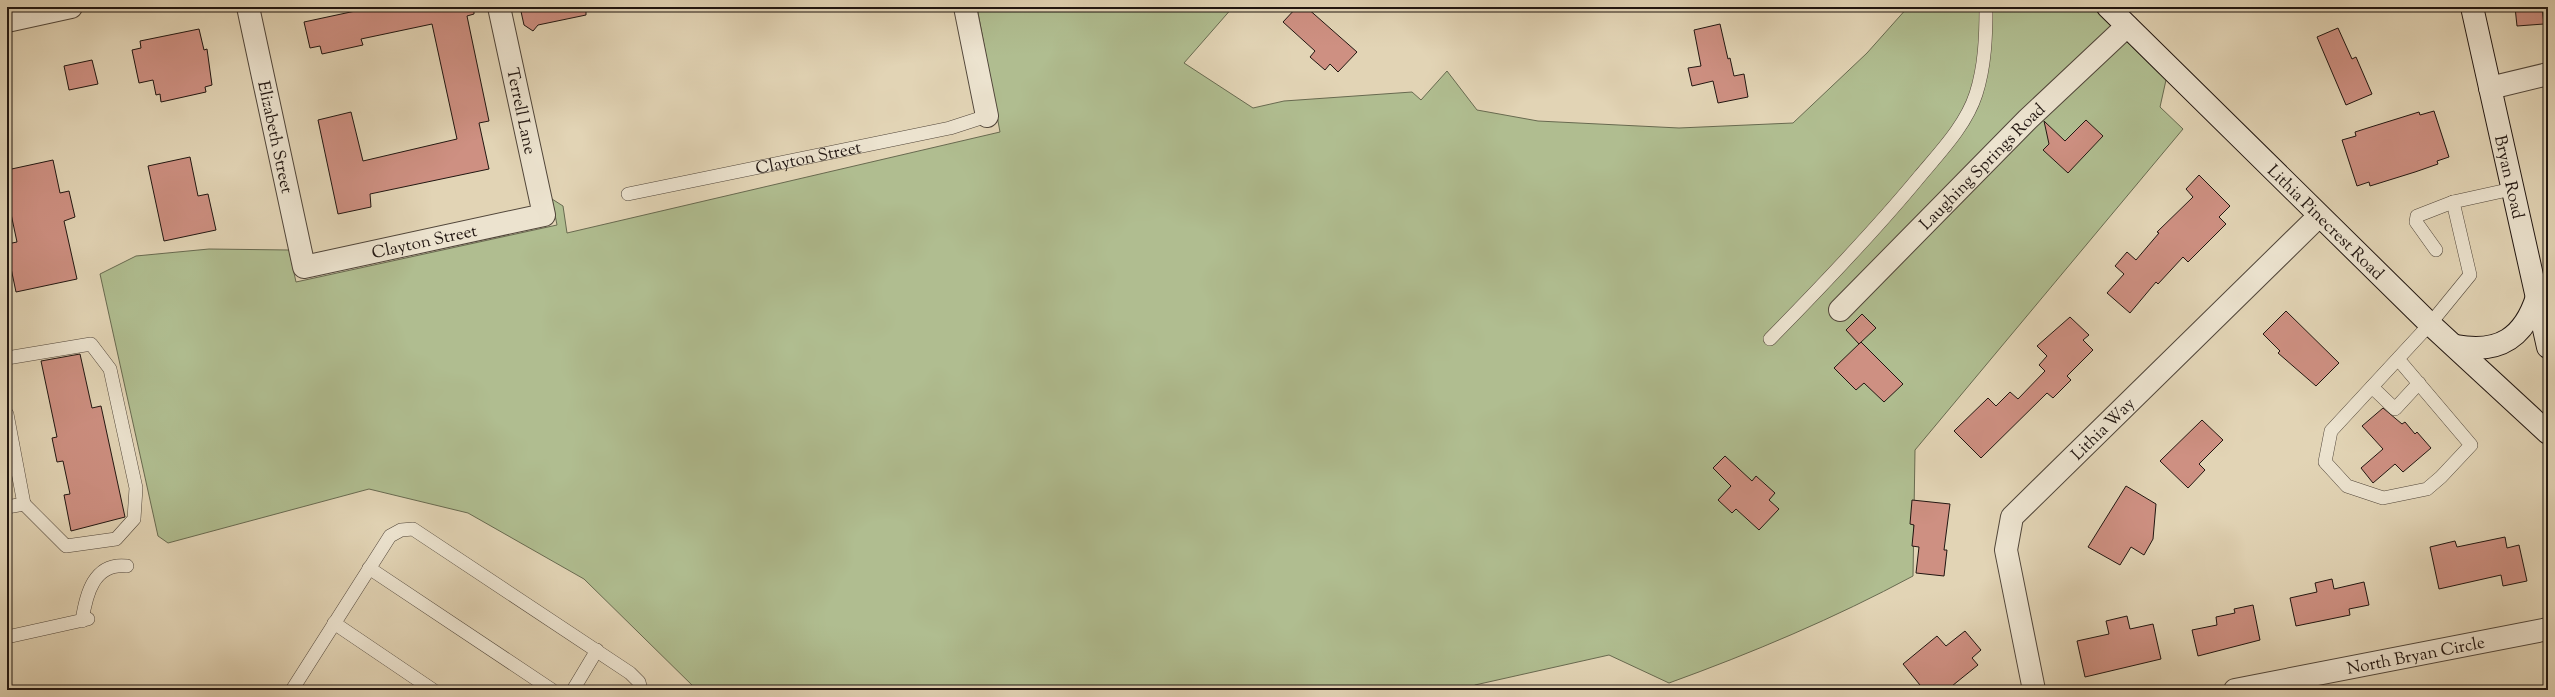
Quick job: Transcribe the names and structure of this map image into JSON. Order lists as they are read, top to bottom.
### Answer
{
  "streets": {
    "street": [
      "Terrell Lane",
      "Elizabeth Street",
      "Clayton Street",
      "Laughing Springs Road",
      "Bryan Road",
      "Lithia Pinecrest Road",
      "Lithia Way",
      "North Bryan Circle"
    ]
  },
  "crossings": [
    ["Terrell Lane", "Clayton Street"],
    ["Elizabeth Street", "Clayton Street"],
    ["Laughing Springs Road", "Lithia Pinecrest Road"],
    ["Lithia Pinecrest Road", "Lithia Way"]
  ]
}
